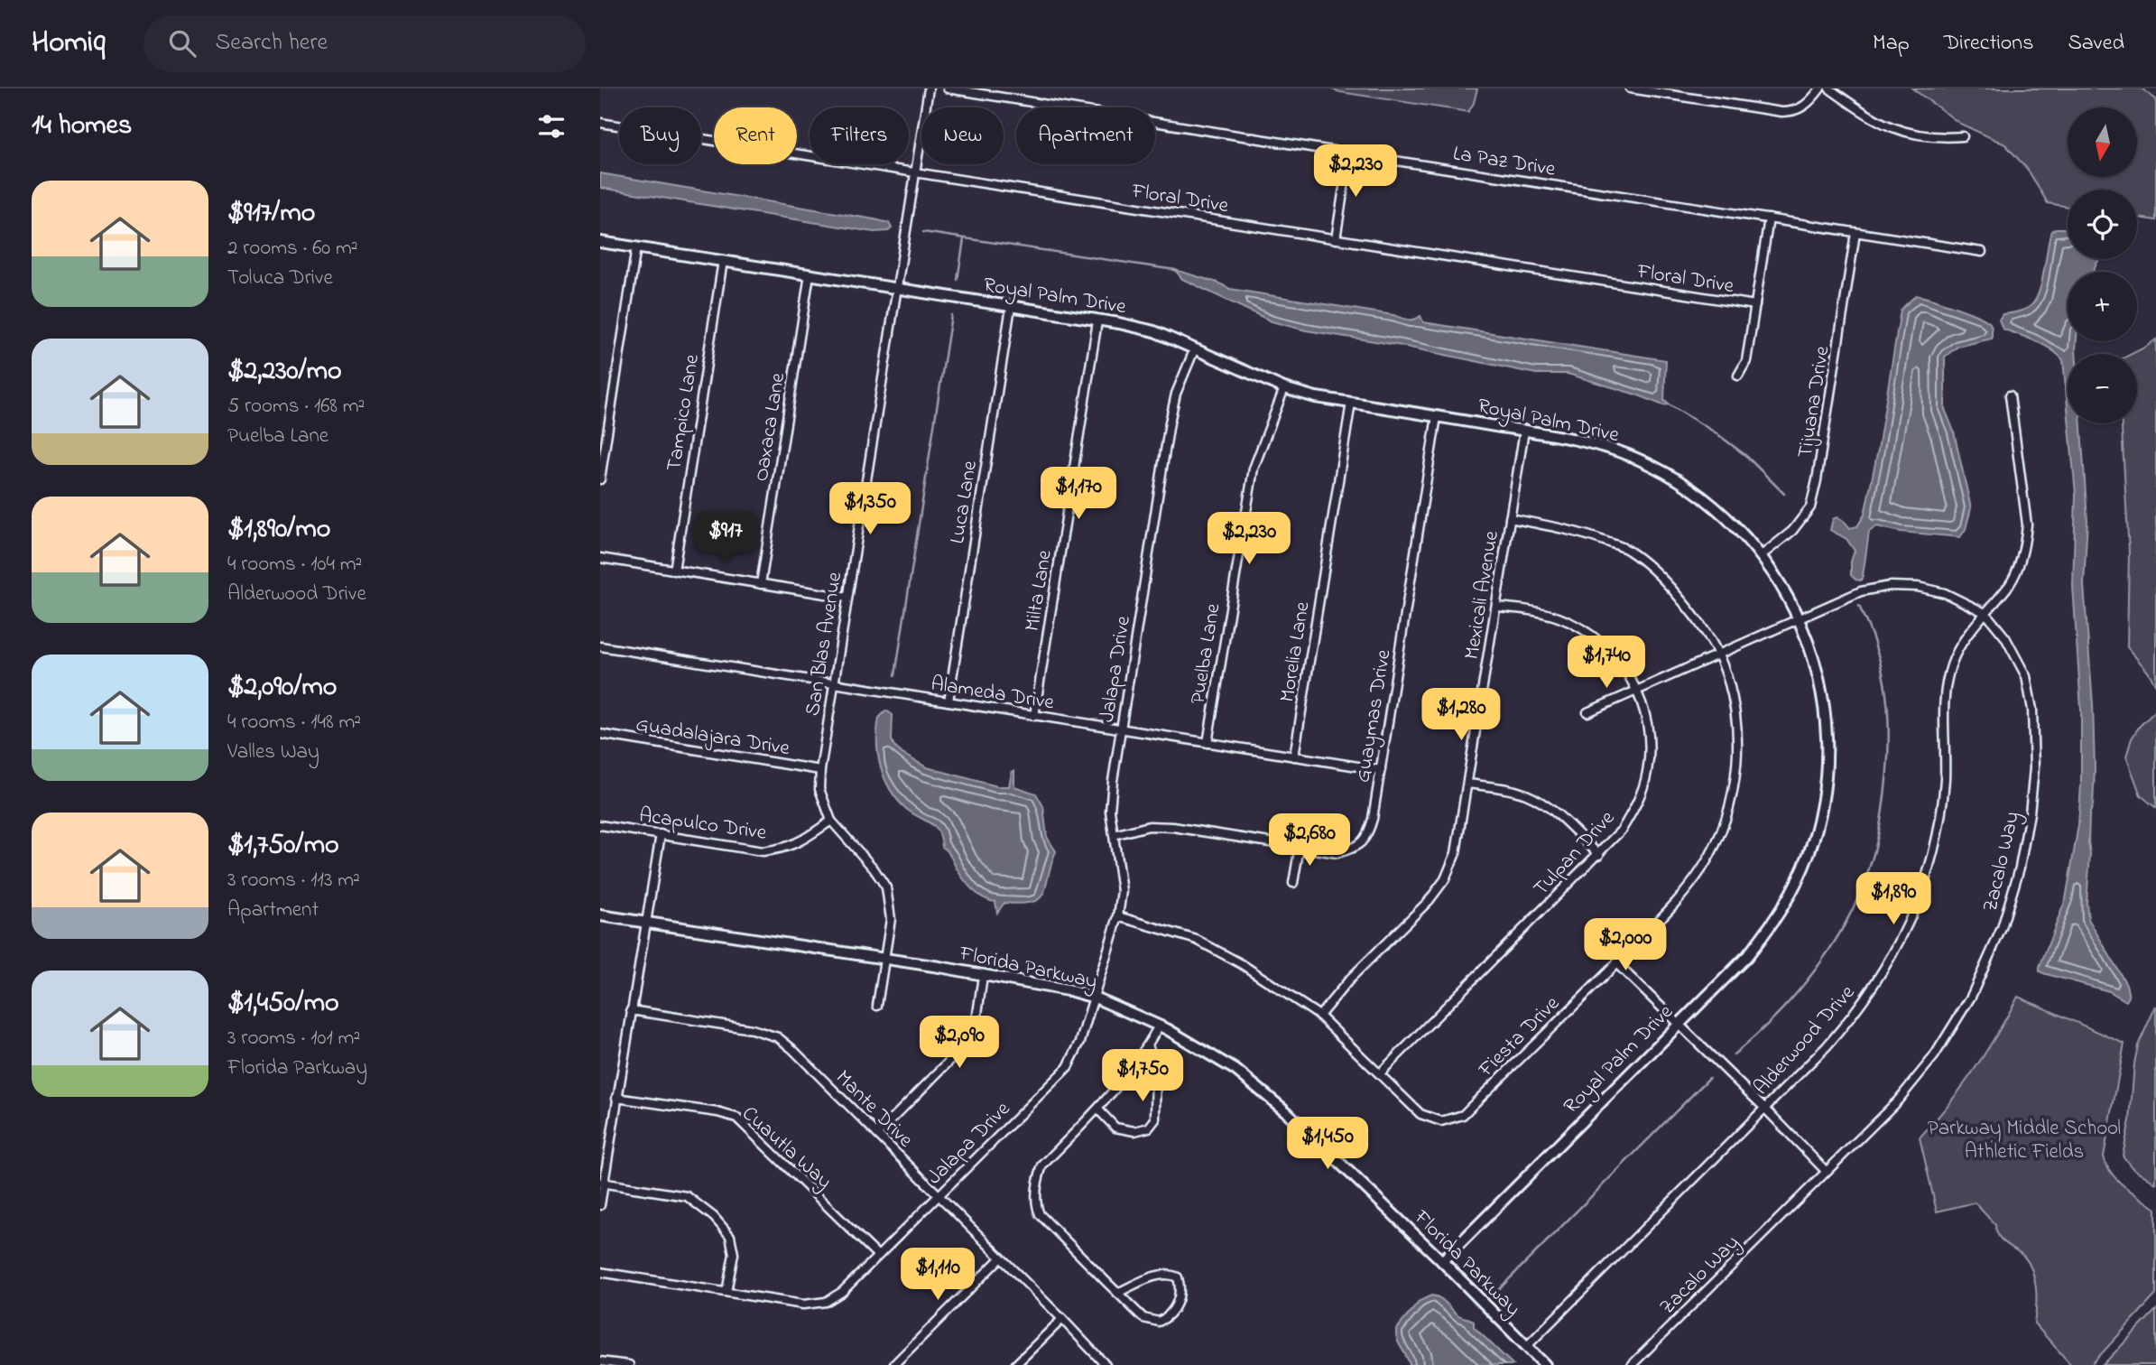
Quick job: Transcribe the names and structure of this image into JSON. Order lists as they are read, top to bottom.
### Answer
{
  "streets": {
    "street": [
      "La Paz Drive",
      "Floral Drive",
      "Royal Palm Drive",
      "Tijuana Drive",
      "Tampico Lane",
      "Oaxaca Lane",
      "Luca Lane",
      "Milta Lane",
      "Mexicali Avenue",
      "San Blas Avenue",
      "Morelia Lane",
      "Puelba Lane",
      "Jalapa Drive",
      "Alameda Drive",
      "Guaymas Drive",
      "Guadalajara Drive",
      "Acapulco Drive",
      "Tulpan Drive",
      "Zacalo Way",
      "Florida Parkway",
      "Fiesta Drive",
      "Alderwood Drive",
      "Mante Drive",
      "Cuautla Way"
    ]
  },
  "crossings": [
    ["La Paz Drive", "Tijuana Drive"],
    ["Floral Drive", "San Blas Avenue"],
    ["Royal Palm Drive", "Tijuana Drive"],
    ["Royal Palm Drive", "Tampico Lane"],
    ["Royal Palm Drive", "Oaxaca Lane"],
    ["Royal Palm Drive", "Luca Lane"],
    ["Royal Palm Drive", "Milta Lane"],
    ["Royal Palm Drive", "Mexicali Avenue"],
    ["Royal Palm Drive", "San Blas Avenue"],
    ["Royal Palm Drive", "Morelia Lane"],
    ["Royal Palm Drive", "Puelba Lane"],
    ["Royal Palm Drive", "Jalapa Drive"],
    ["Royal Palm Drive", "Guaymas Drive"],
    ["Royal Palm Drive", "Zacalo Way"],
    ["Royal Palm Drive", "Florida Parkway"],
    ["Luca Lane", "Alameda Drive"],
    ["Milta Lane", "Alameda Drive"],
    ["Mexicali Avenue", "Tulpan Drive"],
    ["Mexicali Avenue", "Fiesta Drive"],
    ["San Blas Avenue", "Alameda Drive"],
    ["San Blas Avenue", "Guadalajara Drive"],
    ["San Blas Avenue", "Acapulco Drive"],
    ["San Blas Avenue", "Florida Parkway"],
    ["Morelia Lane", "Alameda Drive"],
    ["Puelba Lane", "Alameda Drive"],
    ["Jalapa Drive", "Alameda Drive"],
    ["Jalapa Drive", "Guaymas Drive"],
    ["Jalapa Drive", "Florida Parkway"],
    ["Jalapa Drive", "Fiesta Drive"],
    ["Jalapa Drive", "Mante Drive"],
    ["Jalapa Drive", "Cuautla Way"],
    ["Alameda Drive", "Guaymas Drive"],
    ["Tulpan Drive", "Zacalo Way"],
    ["Tulpan Drive", "Fiesta Drive"],
    ["Zacalo Way", "Fiesta Drive"],
    ["Zacalo Way", "Alderwood Drive"],
    ["Florida Parkway", "Alderwood Drive"]
  ],
  "parks": ["Parkway Middle School Athletic Fields"],
  "north": "bottom",
  "page": {
    "header": "Homiq",
    "search": "Search here",
    "nav": ["Map", "Directions", "Saved"],
    "heading": "14 homes",
    "map_buttons": ["+", "−"],
    "chip": [
      "Buy",
      "Rent",
      "Filters",
      "New",
      "Apartment"
    ],
    "price": [
      "$2,230",
      "$1,170",
      "$1,350",
      "$917",
      "$2,230",
      "$1,740",
      "$1,280",
      "$2,680",
      "$1,890",
      "$2,000",
      "$2,090",
      "$1,750",
      "$1,450",
      "$1,110"
    ],
    "list": [
      {
        "name": "$917/mo",
        "note": "2 rooms · 60 m² · Toluca Drive"
      },
      {
        "name": "$2,230/mo",
        "note": "5 rooms · 168 m² · Puelba Lane"
      },
      {
        "name": "$1,890/mo",
        "note": "4 rooms · 104 m² · Alderwood Drive"
      },
      {
        "name": "$2,090/mo",
        "note": "4 rooms · 148 m² · Valles Way"
      },
      {
        "name": "$1,750/mo",
        "note": "3 rooms · 113 m² · Apartment"
      },
      {
        "name": "$1,450/mo",
        "note": "3 rooms · 101 m² · Florida Parkway"
      }
    ]
  }
}
